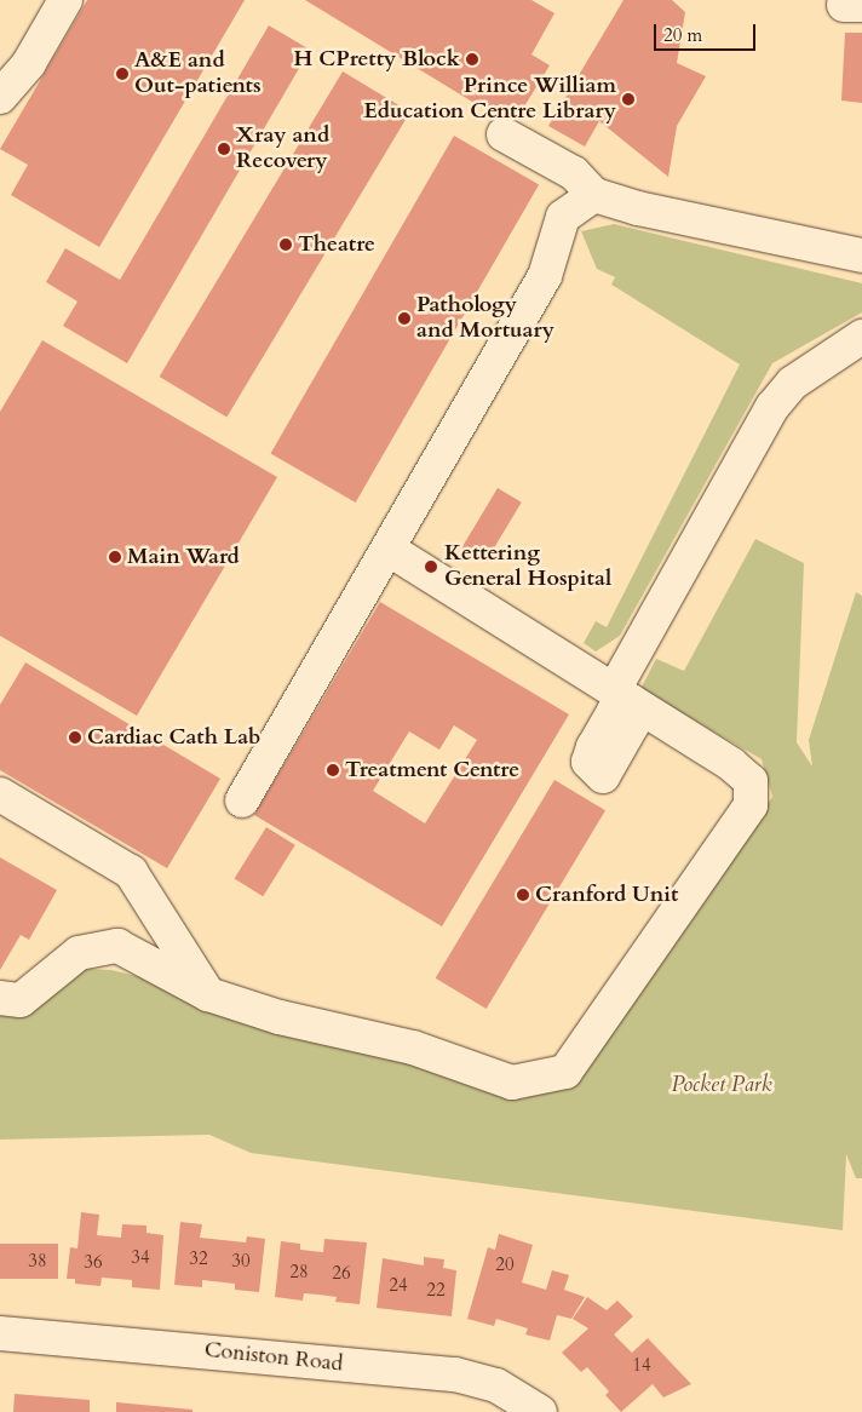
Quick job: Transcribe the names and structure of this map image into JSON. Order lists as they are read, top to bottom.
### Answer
{
  "streets": {
    "street": ["Coniston Road"]
  },
  "parks": ["Pocket Park"],
  "places": [
    "H CPretty Block",
    "A&E and Out-patients",
    "Prince William Education Centre Library",
    "Xray and Recovery",
    "Theatre",
    "Pathology and Mortuary",
    "Main Ward",
    "Kettering General Hospital",
    "Cardiac Cath Lab",
    "Treatment Centre",
    "Cranford Unit"
  ],
  "house_numbers": [
    "34",
    "32",
    "38",
    "30",
    "36",
    "20",
    "28",
    "26",
    "24",
    "22",
    "14"
  ],
  "scale_bar": "20 m"
}
